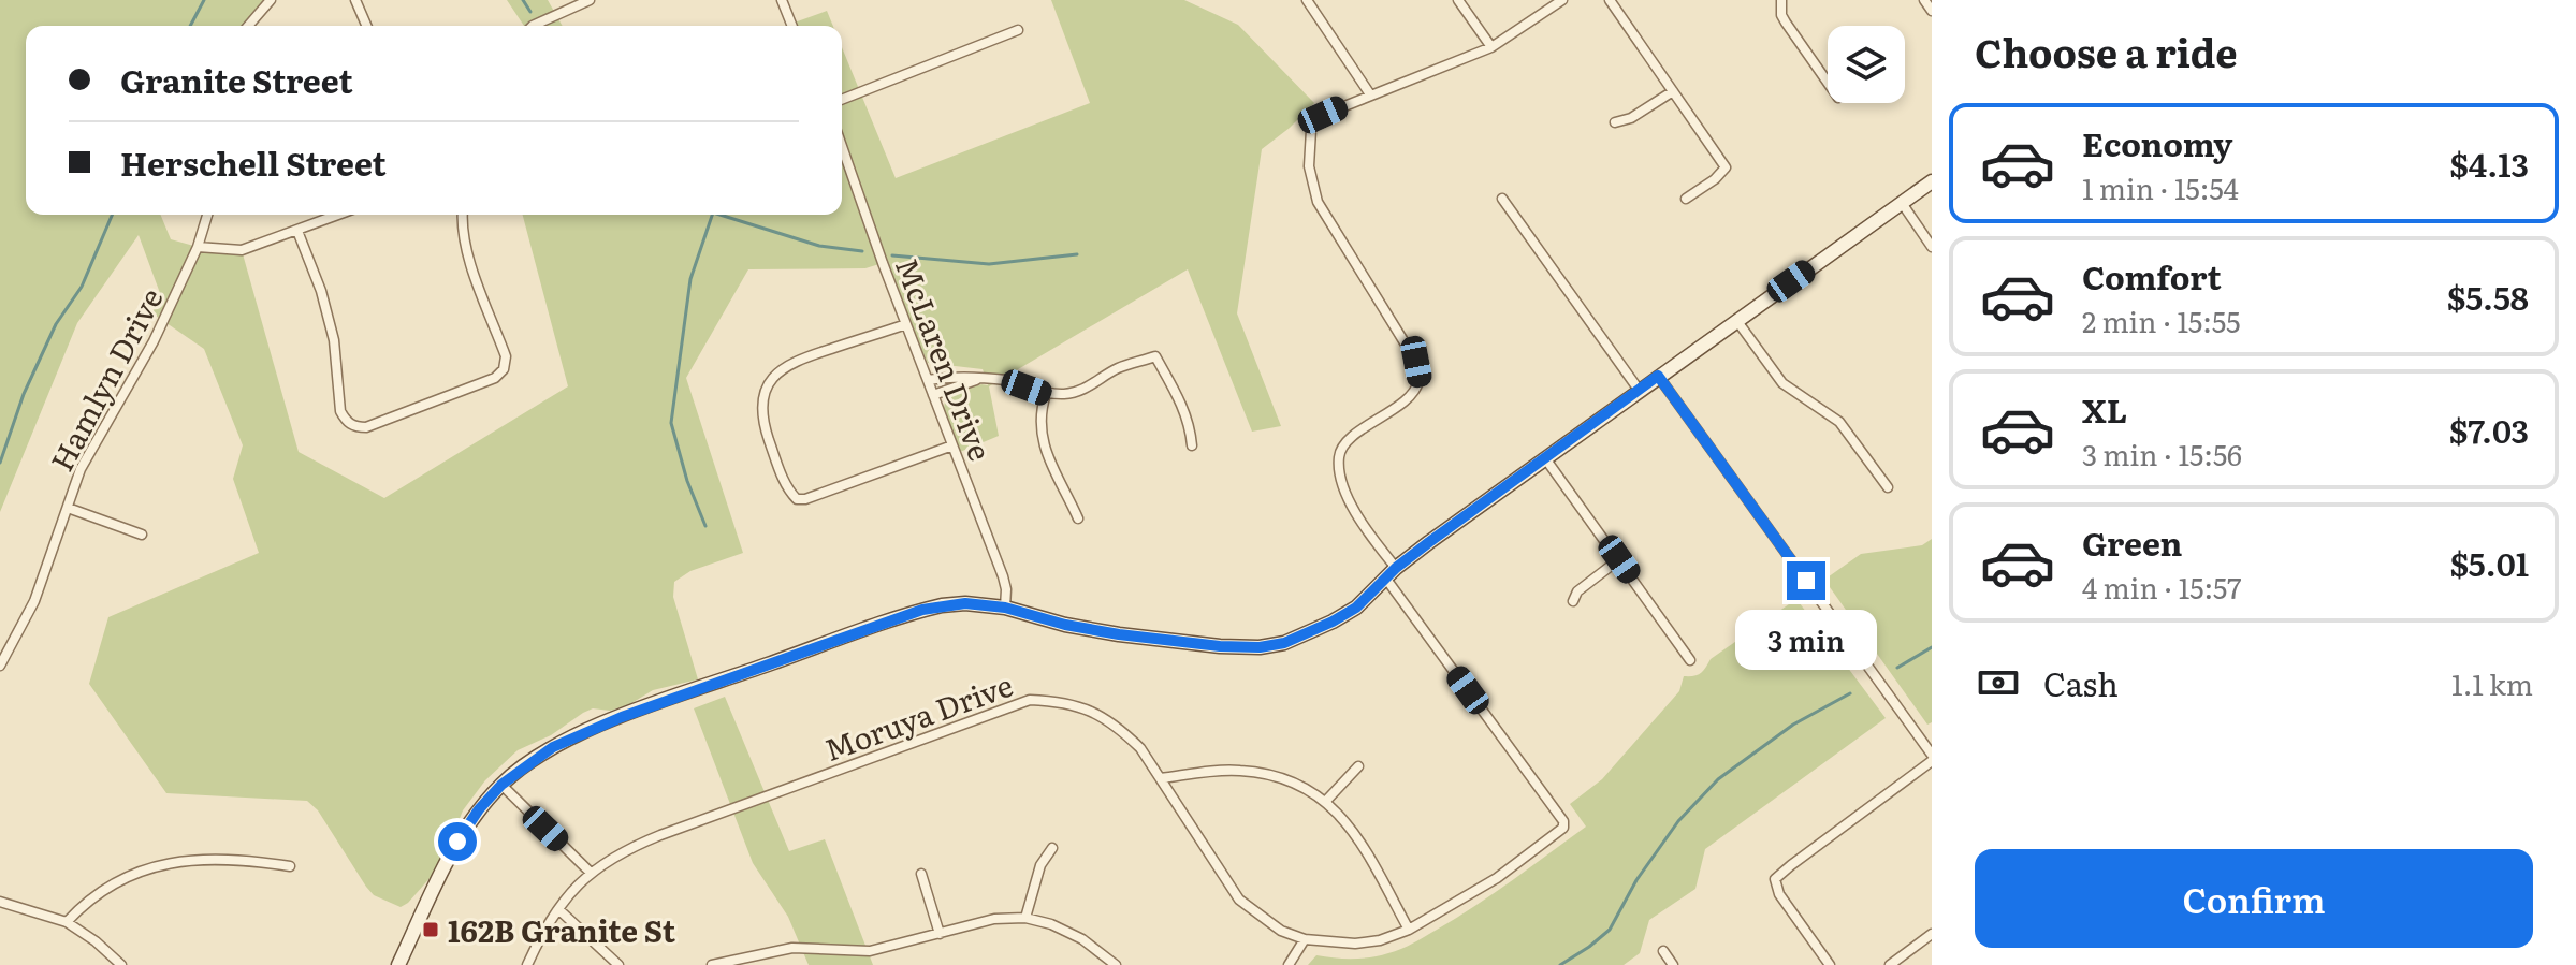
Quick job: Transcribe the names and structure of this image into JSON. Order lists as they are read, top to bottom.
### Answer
{
  "streets": {
    "street": ["McLaren Drive", "Hamlyn Drive", "Moruya Drive"]
  },
  "places": {
    "transit": ["162B Granite St"]
  },
  "page": {
    "heading": "Choose a ride",
    "banner": ["Granite Street", "Herschell Street"],
    "list": [
      {
        "name": "Economy",
        "note": "1 min · 15:54",
        "value": "$4.13"
      },
      {
        "name": "Comfort",
        "note": "2 min · 15:55",
        "value": "$5.58"
      },
      {
        "name": "XL",
        "note": "3 min · 15:56",
        "value": "$7.03"
      },
      {
        "name": "Green",
        "note": "4 min · 15:57",
        "value": "$5.01"
      }
    ],
    "bubble": "3 min",
    "pay": ["Cash", "1.1 km"],
    "buttons": "Confirm"
  }
}
